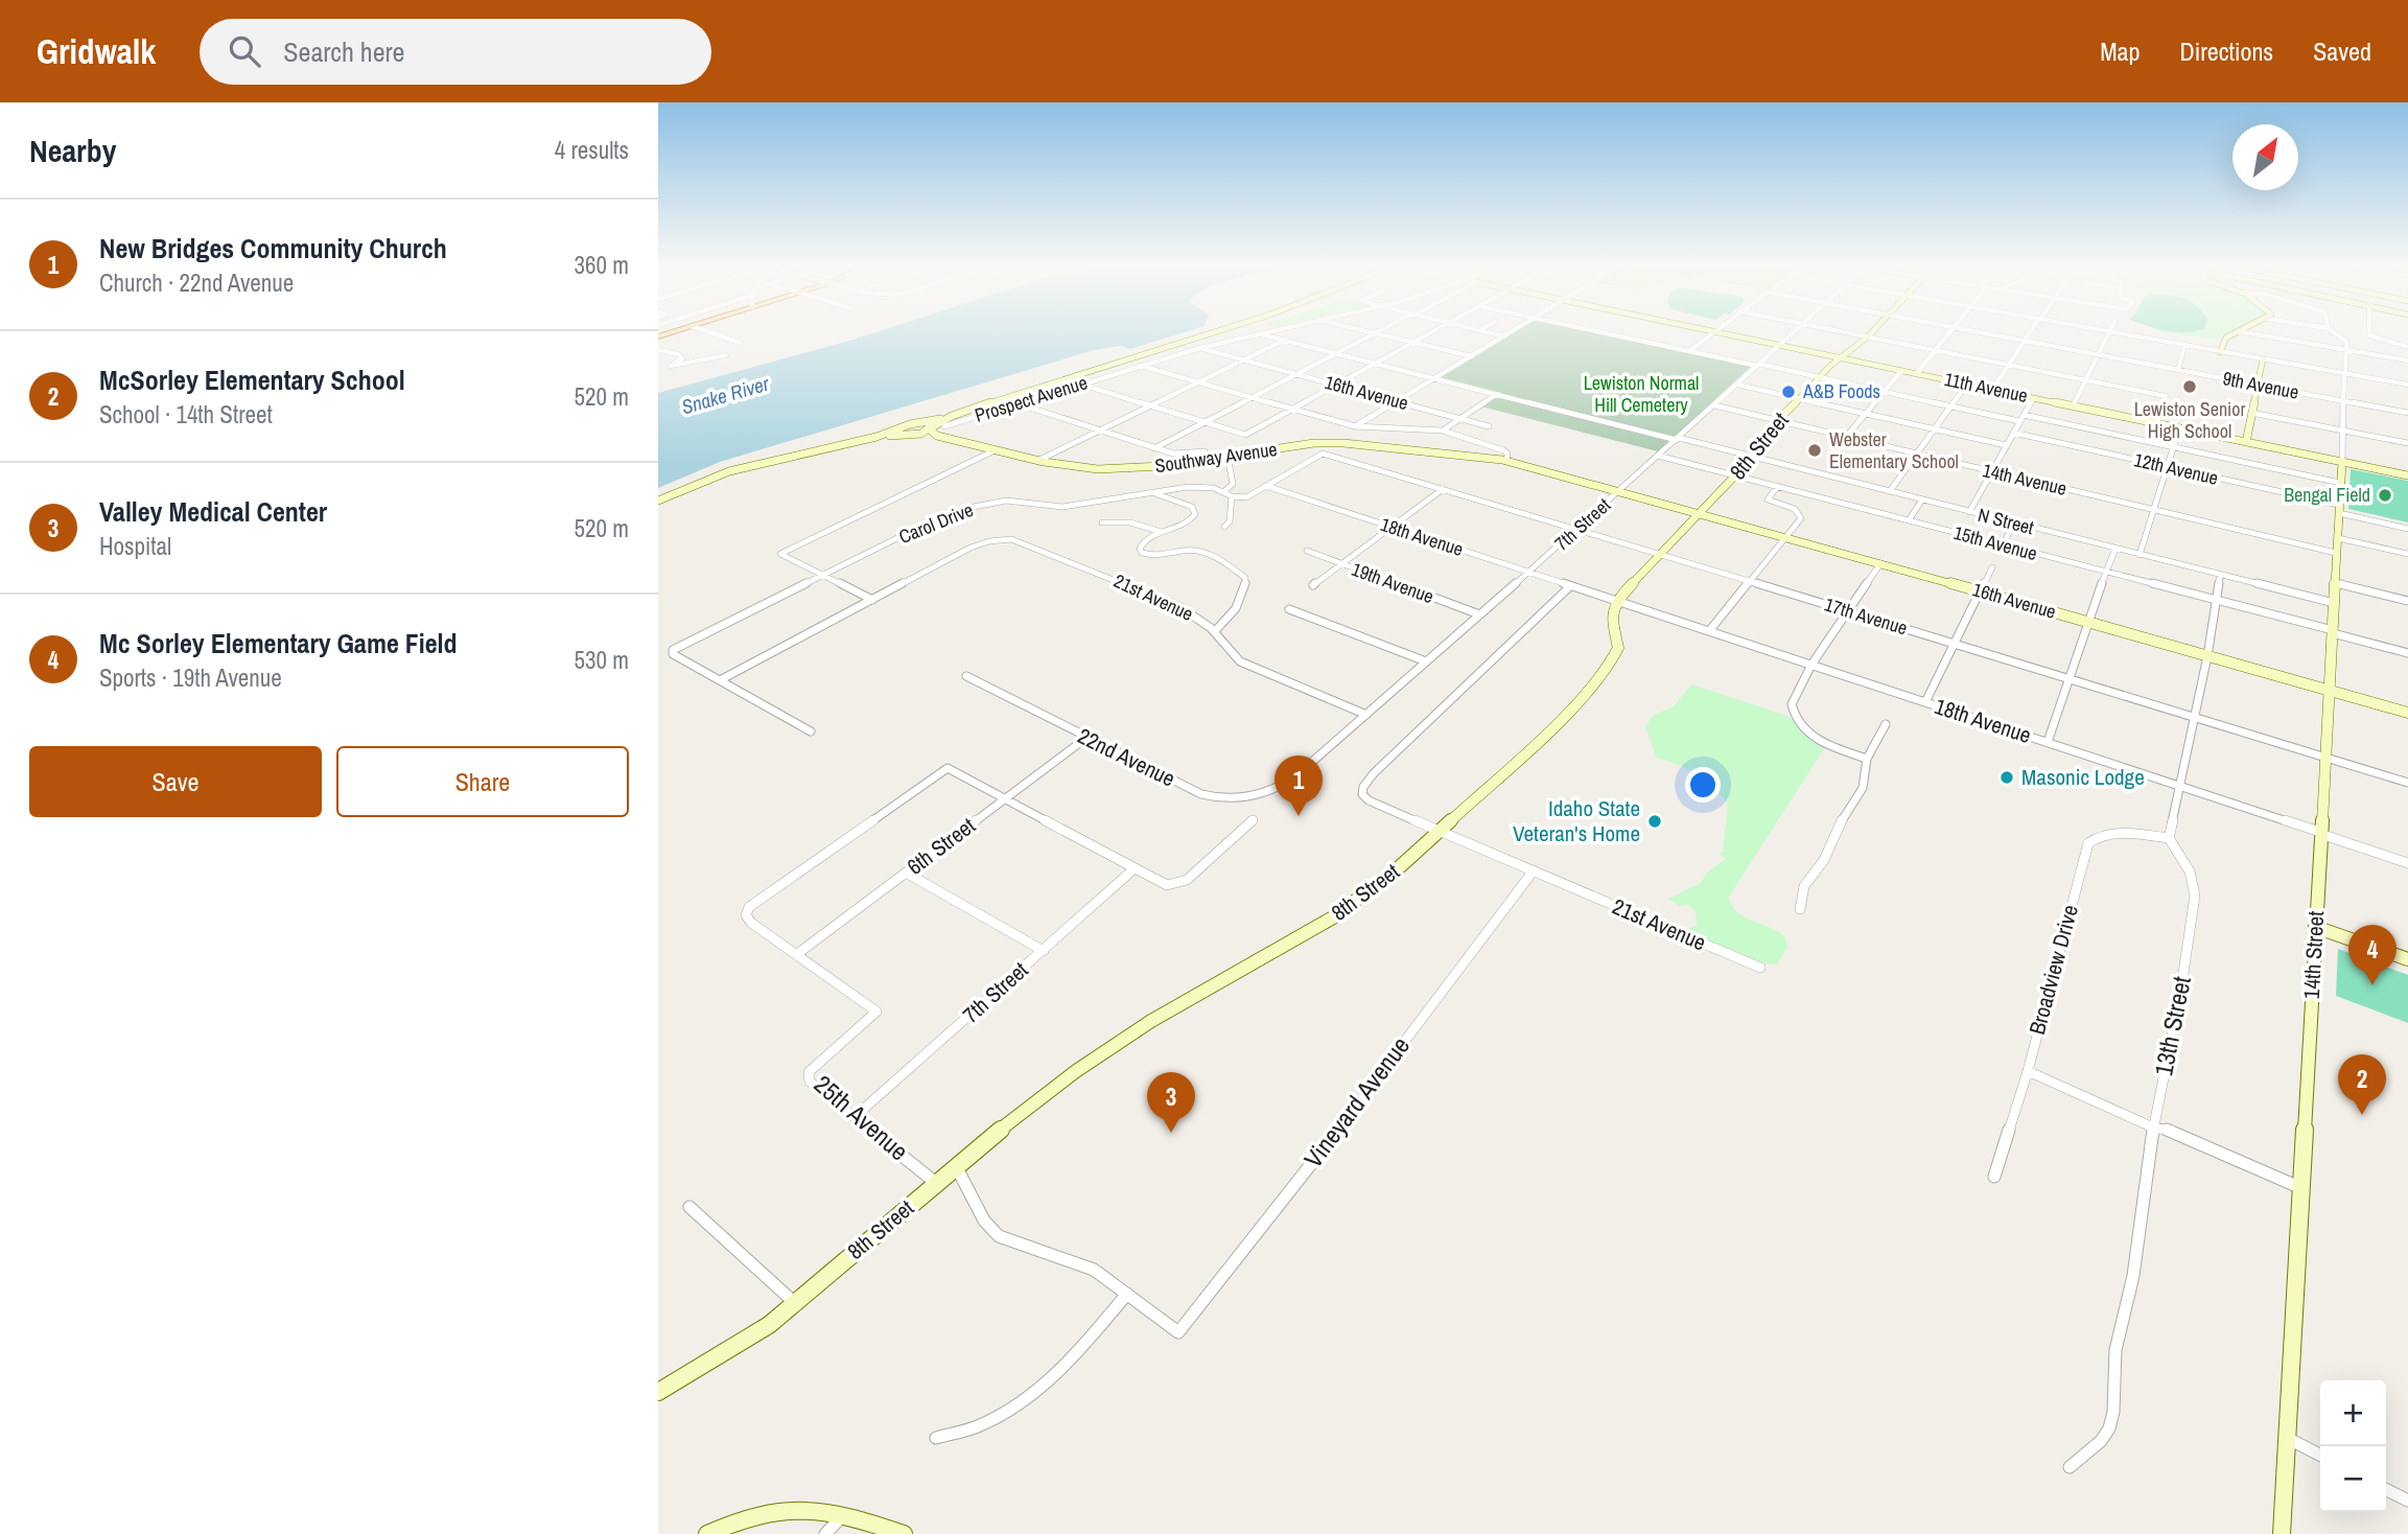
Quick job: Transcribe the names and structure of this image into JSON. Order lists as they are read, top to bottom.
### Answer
{
  "streets": {
    "main road": [
      "11th Avenue",
      "16th Avenue",
      "8th Street",
      "Southway Avenue",
      "14th Street"
    ],
    "street": [
      "9th Avenue",
      "Prospect Avenue",
      "12th Avenue",
      "14th Avenue",
      "N Street",
      "Carol Drive",
      "7th Street",
      "18th Avenue",
      "15th Avenue",
      "19th Avenue",
      "21st Avenue",
      "17th Avenue",
      "22nd Avenue",
      "6th Street",
      "Broadview Drive",
      "13th Street",
      "Vineyard Avenue",
      "25th Avenue"
    ]
  },
  "crossings": [
    ["9th Avenue", "14th Street"],
    ["11th Avenue", "8th Street"],
    ["11th Avenue", "7th Street"],
    ["11th Avenue", "14th Street"],
    ["16th Avenue", "Prospect Avenue"],
    ["16th Avenue", "8th Street"],
    ["16th Avenue", "Southway Avenue"],
    ["16th Avenue", "7th Street"],
    ["16th Avenue", "14th Street"],
    ["8th Street", "14th Avenue"],
    ["8th Street", "N Street"],
    ["8th Street", "18th Avenue"],
    ["8th Street", "15th Avenue"],
    ["8th Street", "21st Avenue"],
    ["8th Street", "17th Avenue"],
    ["8th Street", "25th Avenue"],
    ["Southway Avenue", "7th Street"],
    ["12th Avenue", "14th Street"],
    ["14th Avenue", "7th Street"],
    ["14th Avenue", "14th Street"],
    ["N Street", "7th Street"],
    ["N Street", "14th Street"],
    ["Carol Drive", "21st Avenue"],
    ["7th Street", "18th Avenue"],
    ["7th Street", "15th Avenue"],
    ["7th Street", "19th Avenue"],
    ["7th Street", "21st Avenue"],
    ["7th Street", "17th Avenue"],
    ["7th Street", "22nd Avenue"],
    ["7th Street", "25th Avenue"],
    ["18th Avenue", "21st Avenue"],
    ["18th Avenue", "17th Avenue"],
    ["18th Avenue", "14th Street"],
    ["15th Avenue", "14th Street"],
    ["21st Avenue", "Vineyard Avenue"],
    ["17th Avenue", "14th Street"],
    ["22nd Avenue", "6th Street"],
    ["6th Street", "25th Avenue"],
    ["Broadview Drive", "13th Street"]
  ],
  "water": ["Snake River"],
  "parks": ["Lewiston Normal Hill Cemetery"],
  "places": [
    "Lewiston Senior High School",
    "A&B Foods",
    "Webster Elementary School",
    "Bengal Field",
    "Masonic Lodge",
    "Idaho State Veteran's Home"
  ],
  "north": "top right",
  "page": {
    "header": "Gridwalk",
    "search": "Search here",
    "nav": ["Map", "Directions", "Saved"],
    "heading": ["Nearby", "4 results"],
    "list": [
      {
        "mark": "1",
        "name": "New Bridges Community Church",
        "note": "Church · 22nd Avenue",
        "value": "360 m"
      },
      {
        "mark": "2",
        "name": "McSorley Elementary School",
        "note": "School · 14th Street",
        "value": "520 m"
      },
      {
        "mark": "3",
        "name": "Valley Medical Center",
        "note": "Hospital",
        "value": "520 m"
      },
      {
        "mark": "4",
        "name": "Mc Sorley Elementary Game Field",
        "note": "Sports · 19th Avenue",
        "value": "530 m"
      }
    ],
    "buttons": ["Save", "Share"],
    "pins": [
      "1",
      "4",
      "2",
      "3"
    ],
    "map_buttons": ["+", "−"]
  }
}
